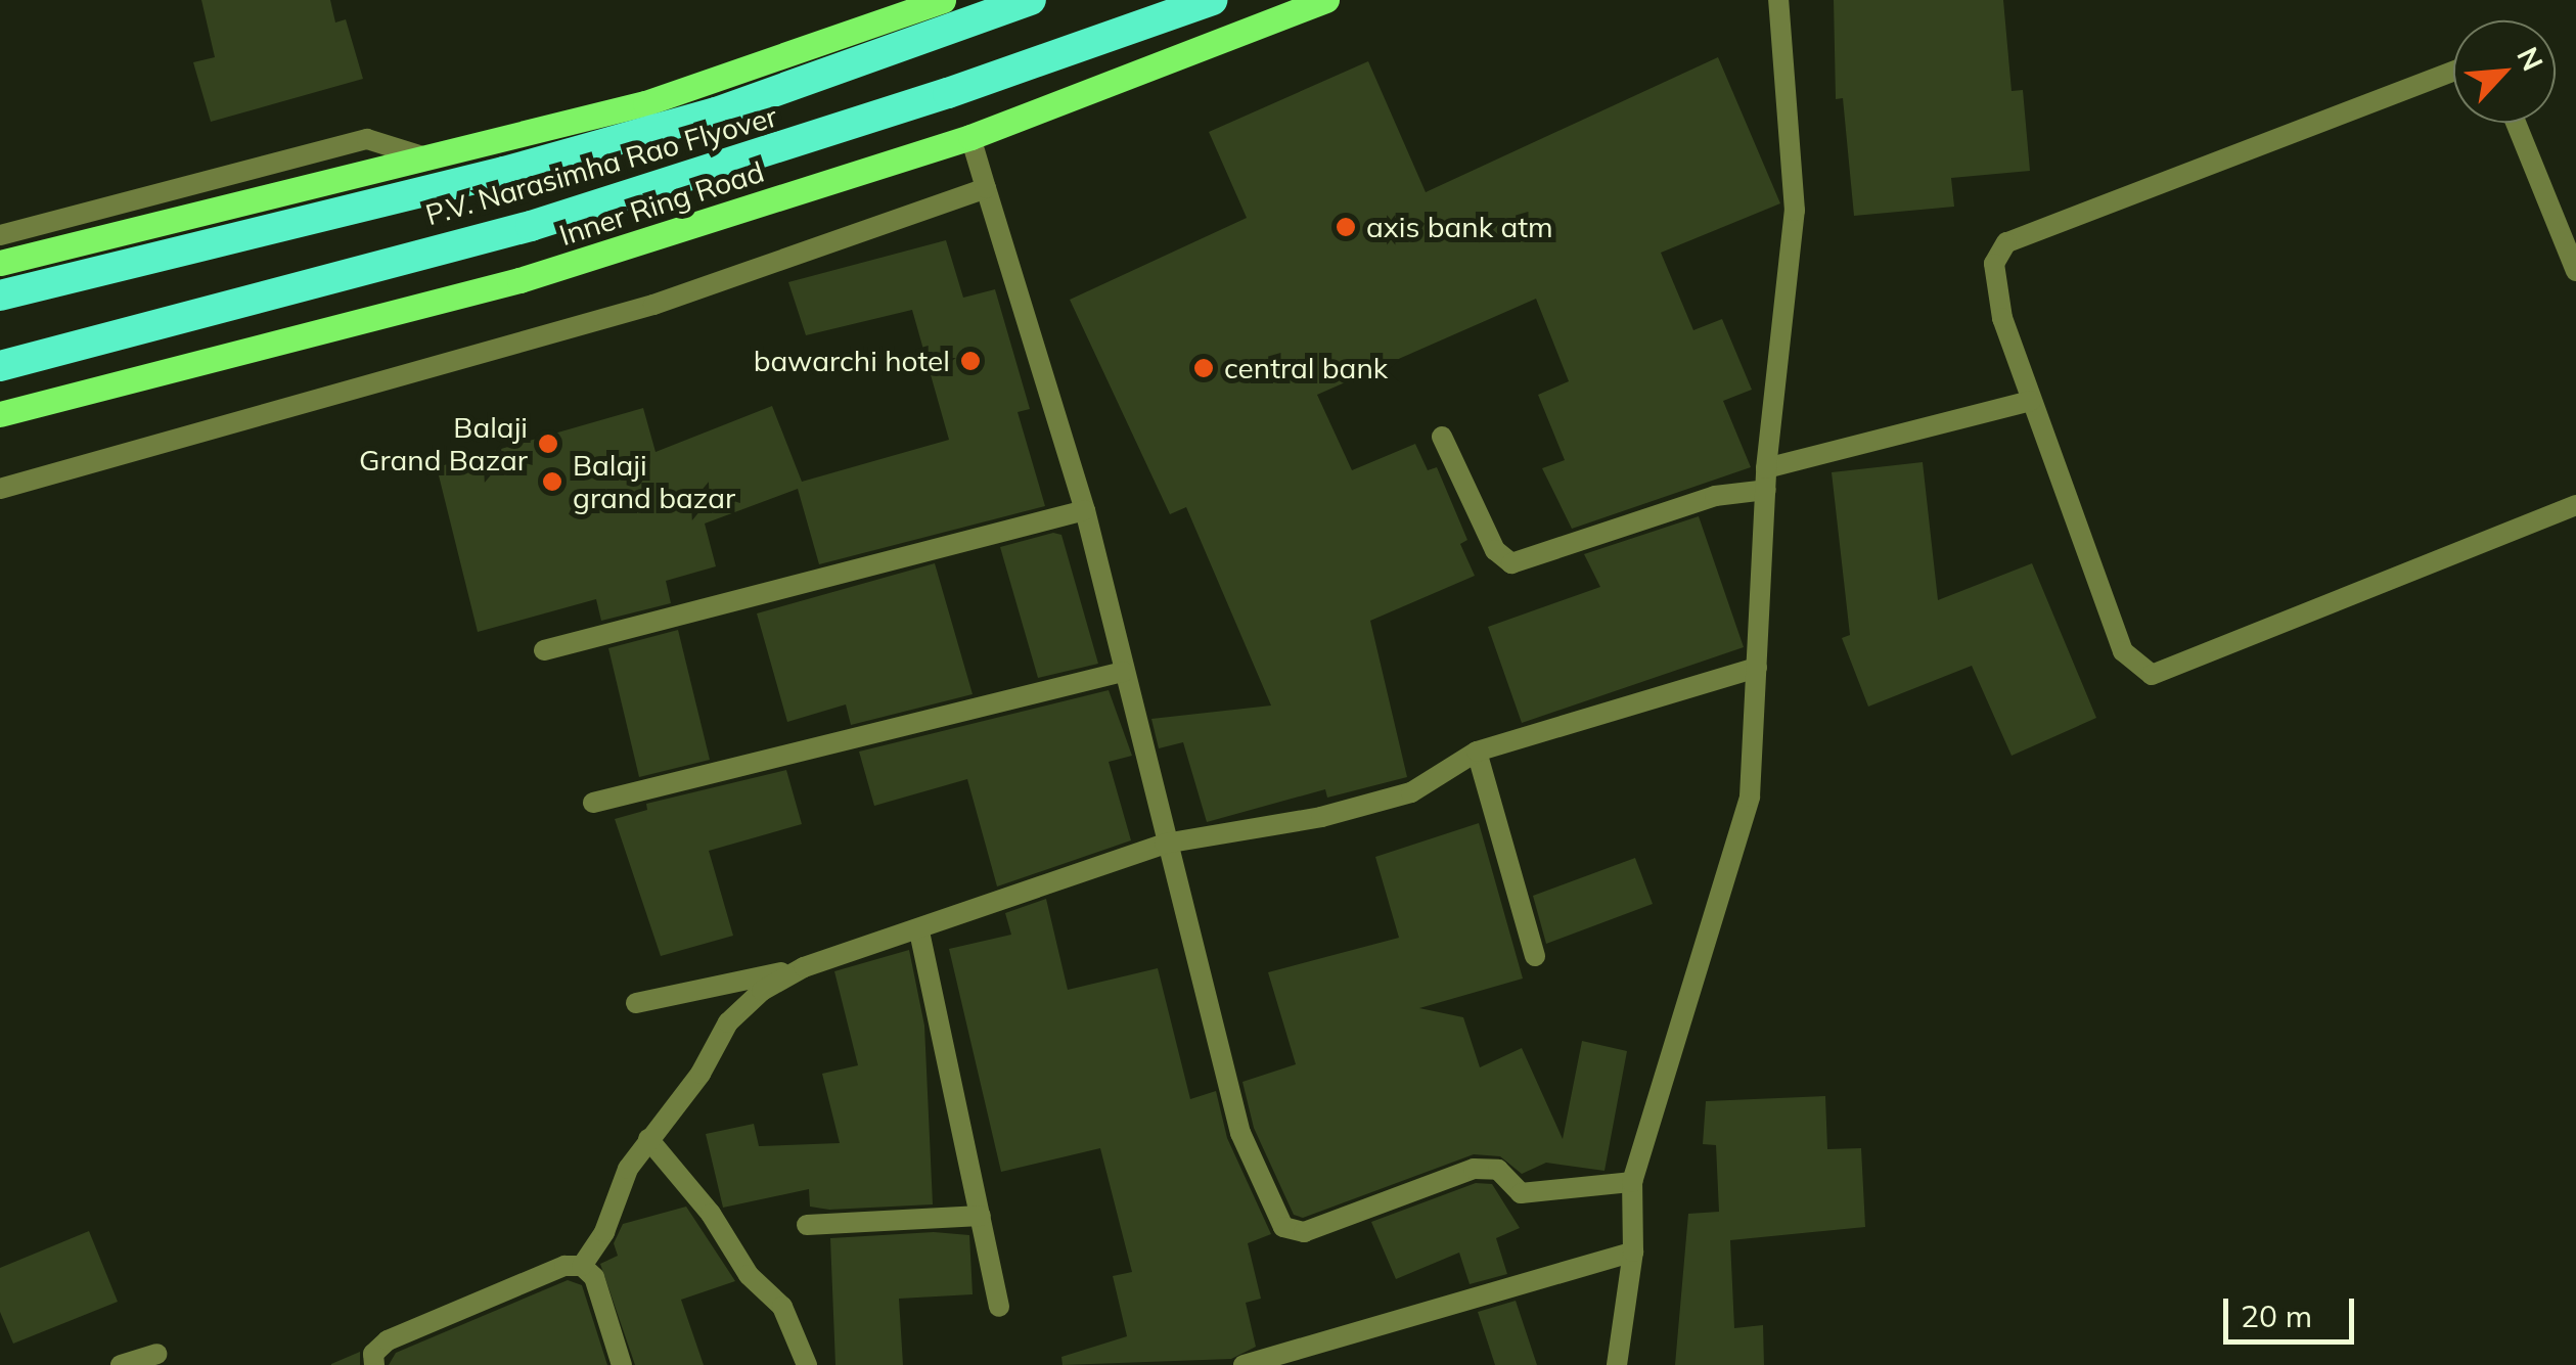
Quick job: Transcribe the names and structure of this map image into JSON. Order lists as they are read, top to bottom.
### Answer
{
  "streets": {
    "highway": ["P.V. Narasimha Rao Flyover"],
    "main road": ["Inner Ring Road"]
  },
  "places": [
    "axis bank atm",
    "bawarchi hotel",
    "central bank",
    "Balaji Grand Bazar",
    "Balaji grand bazar"
  ],
  "scale_bar": "20 m",
  "north": "top right"
}
